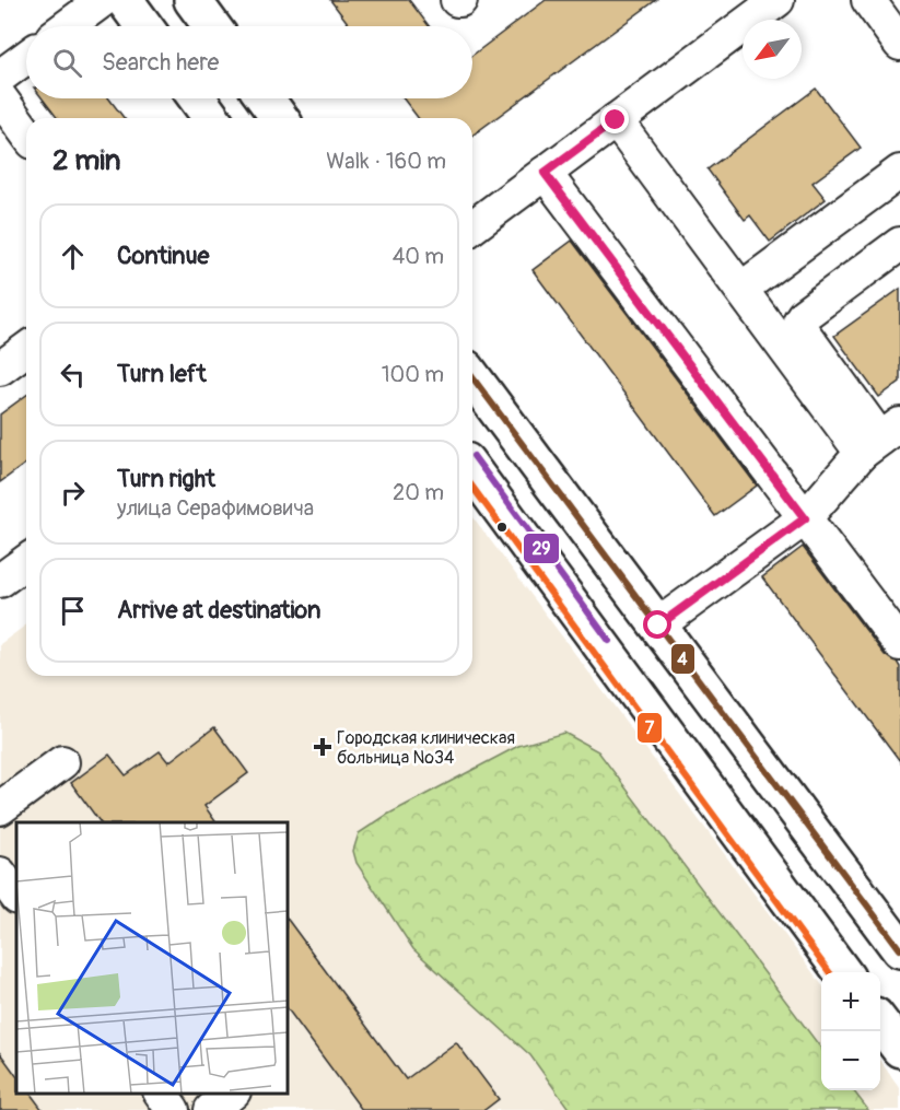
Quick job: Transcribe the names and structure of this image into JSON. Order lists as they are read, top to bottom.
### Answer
{
  "places": {
    "health": ["Городская клиническая больница №34"]
  },
  "lines": ["transit line 4", "transit line 29", "transit line 7"],
  "north": "bottom left",
  "page": {
    "search": "Search here",
    "heading": ["2 min", "Walk · 160 m"],
    "list": [
      ["Continue", "40 m"],
      ["Turn left", "100 m"],
      ["Turn right", "улица Серафимовича", "20 m"],
      "Arrive at destination"
    ],
    "map_buttons": ["+", "−"]
  }
}
